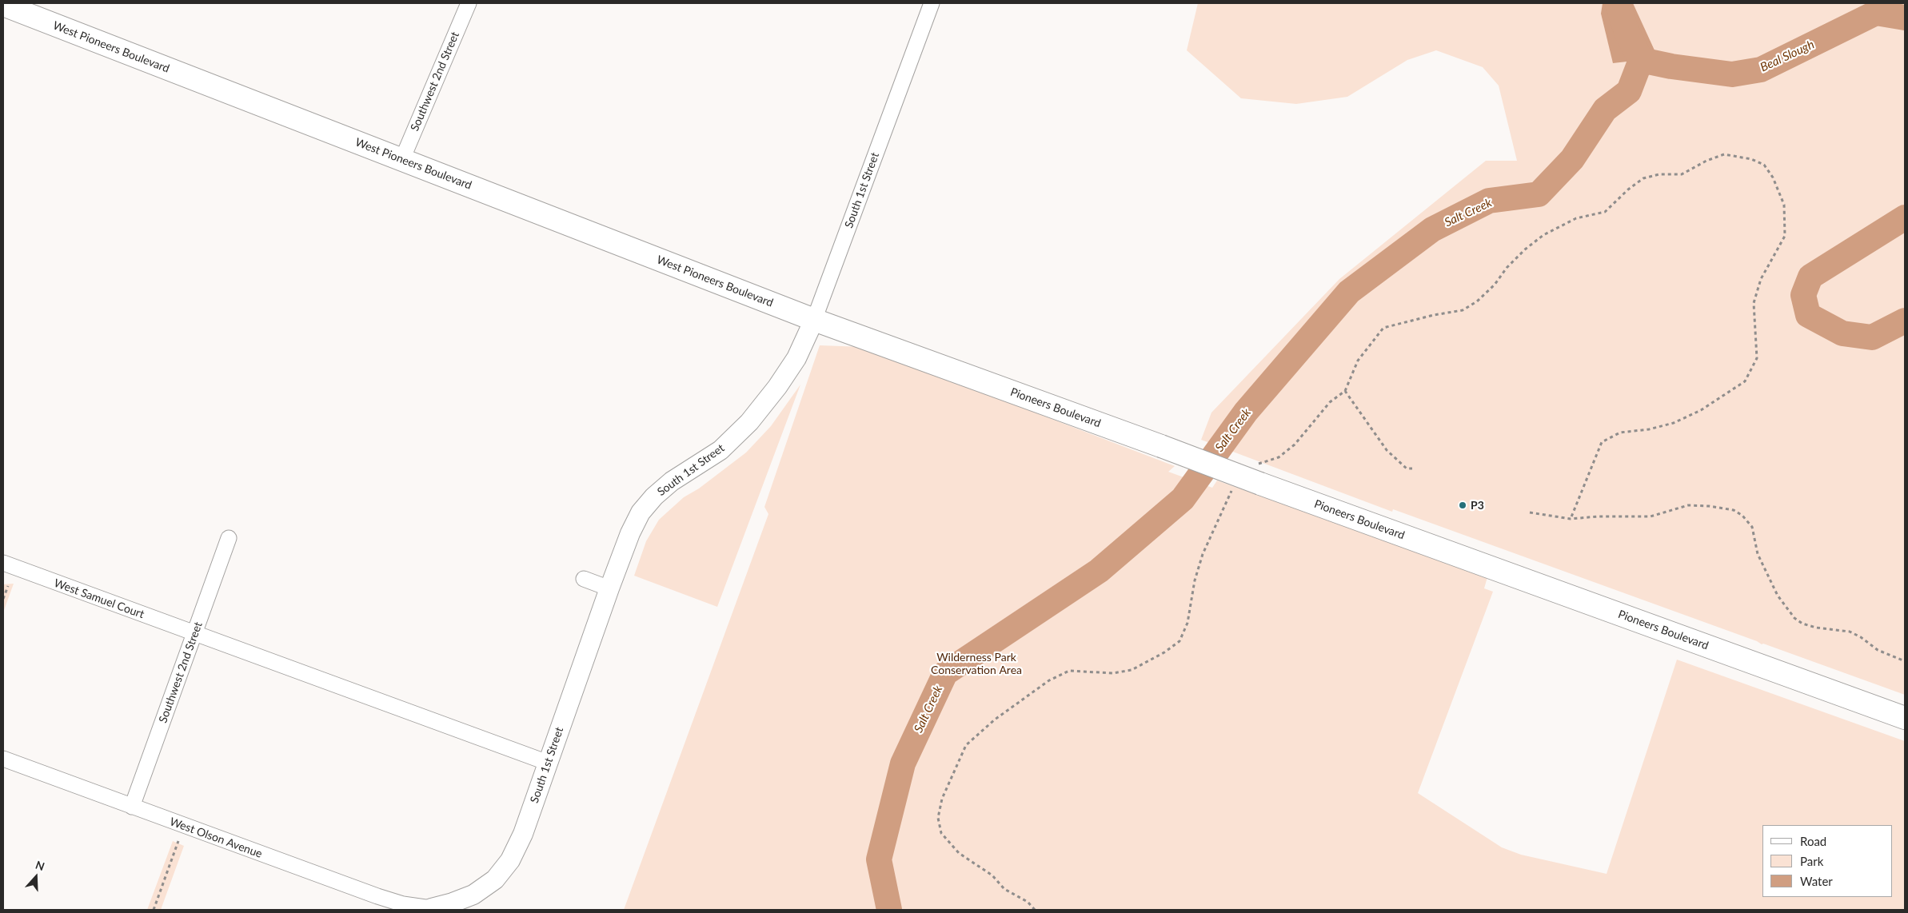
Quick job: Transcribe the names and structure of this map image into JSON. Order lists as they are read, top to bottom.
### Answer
{
  "streets": {
    "main road": ["West Pioneers Boulevard", "Pioneers Boulevard"],
    "street": [
      "Southwest 2nd Street",
      "South 1st Street",
      "West Samuel Court",
      "West Olson Avenue"
    ]
  },
  "crossings": [
    ["West Pioneers Boulevard", "Southwest 2nd Street"],
    ["West Pioneers Boulevard", "South 1st Street"],
    ["West Pioneers Boulevard", "Pioneers Boulevard"],
    ["Southwest 2nd Street", "West Samuel Court"],
    ["Southwest 2nd Street", "West Olson Avenue"],
    ["South 1st Street", "Pioneers Boulevard"],
    ["South 1st Street", "West Samuel Court"],
    ["South 1st Street", "West Olson Avenue"]
  ],
  "water": ["Beal Slough", "Salt Creek"],
  "parks": ["Wilderness Park Conservation Area"],
  "places": ["P3"],
  "legend": ["Road", "Park", "Water"],
  "north": "top"
}
